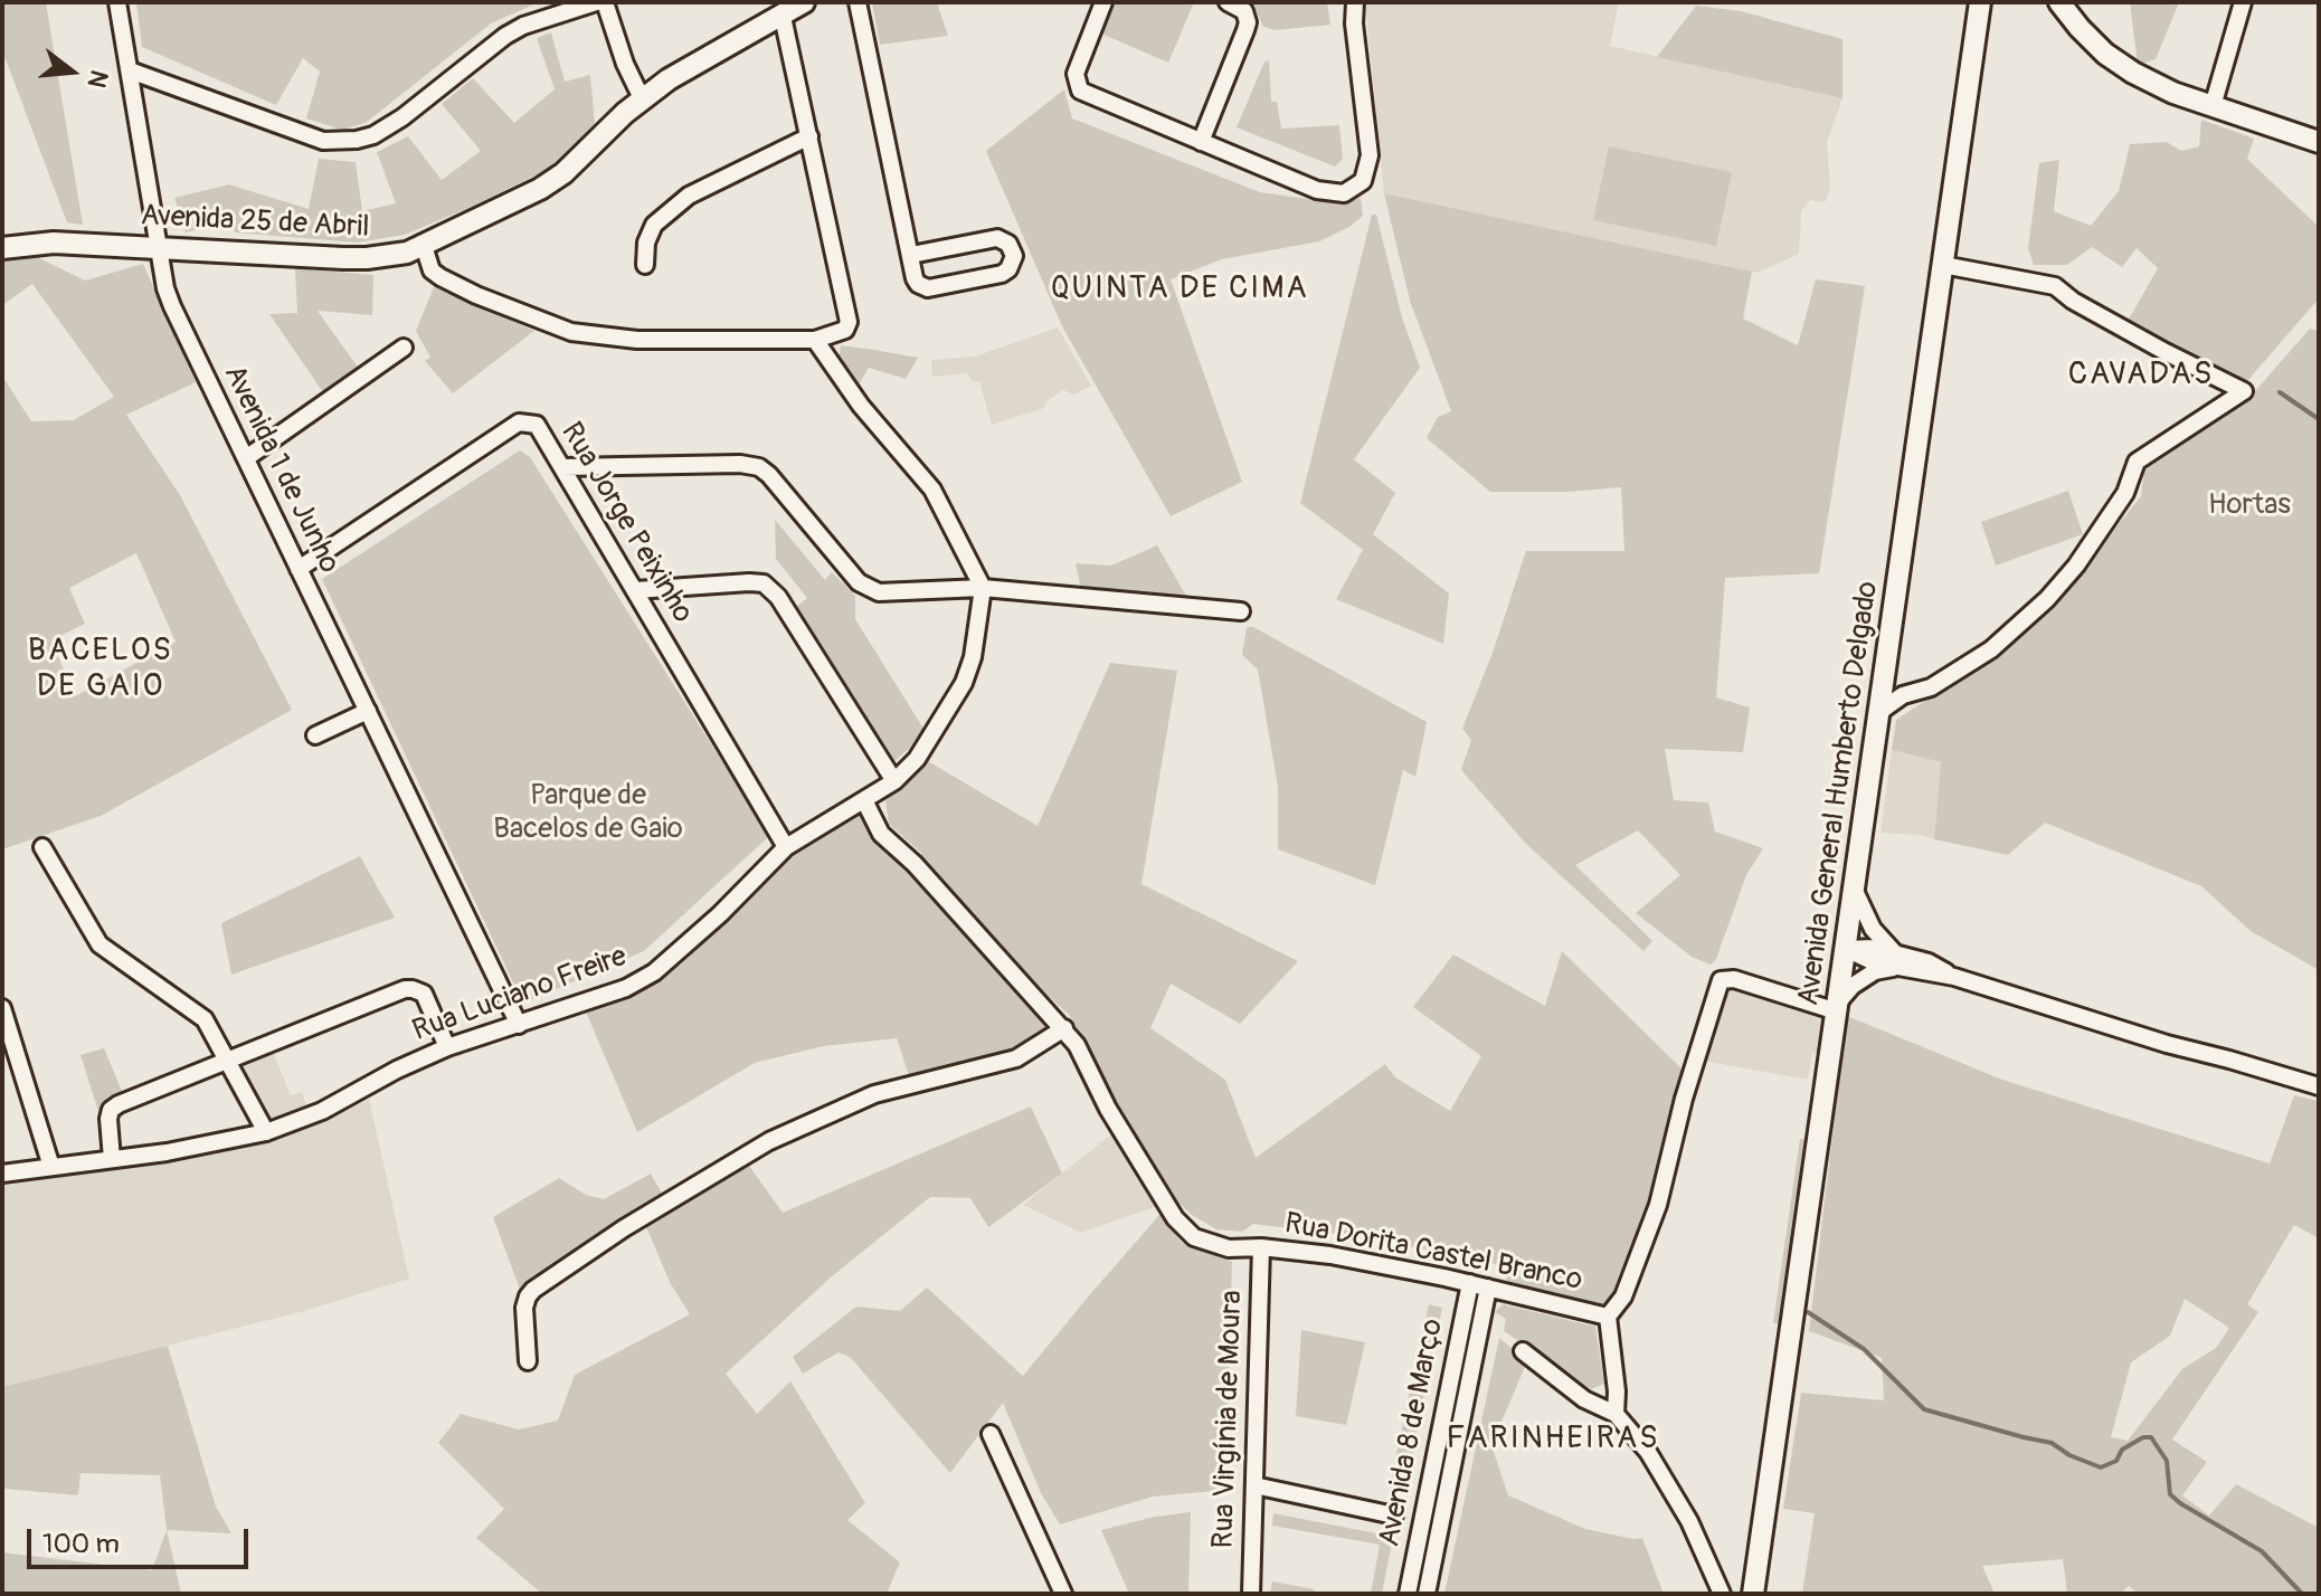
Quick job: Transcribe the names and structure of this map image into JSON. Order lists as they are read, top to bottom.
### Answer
{
  "streets": {
    "main road": ["Avenida 25 de Abril", "Avenida General Humberto Delgado"],
    "street": [
      "Avenida 1 de Junho",
      "Rua Jorge Peixinho",
      "Rua Luciano Freire",
      "Rua Dorita Castel Branco",
      "Rua Virgínia de Moura",
      "Avenida 8 de Março"
    ]
  },
  "crossings": [
    ["Avenida 25 de Abril", "Avenida 1 de Junho"],
    ["Avenida 1 de Junho", "Rua Jorge Peixinho"],
    ["Avenida 1 de Junho", "Rua Luciano Freire"],
    ["Rua Jorge Peixinho", "Rua Luciano Freire"],
    ["Rua Luciano Freire", "Rua Dorita Castel Branco"],
    ["Rua Dorita Castel Branco", "Rua Virgínia de Moura"],
    ["Rua Dorita Castel Branco", "Avenida 8 de Março"]
  ],
  "districts": [
    "QUINTA DE CIMA",
    "CAVADAS",
    "BACELOS DE GAIO",
    "FARINHEIRAS"
  ],
  "parks": ["Hortas", "Parque de Bacelos de Gaio"],
  "scale_bar": "100 m",
  "north": "right"
}
